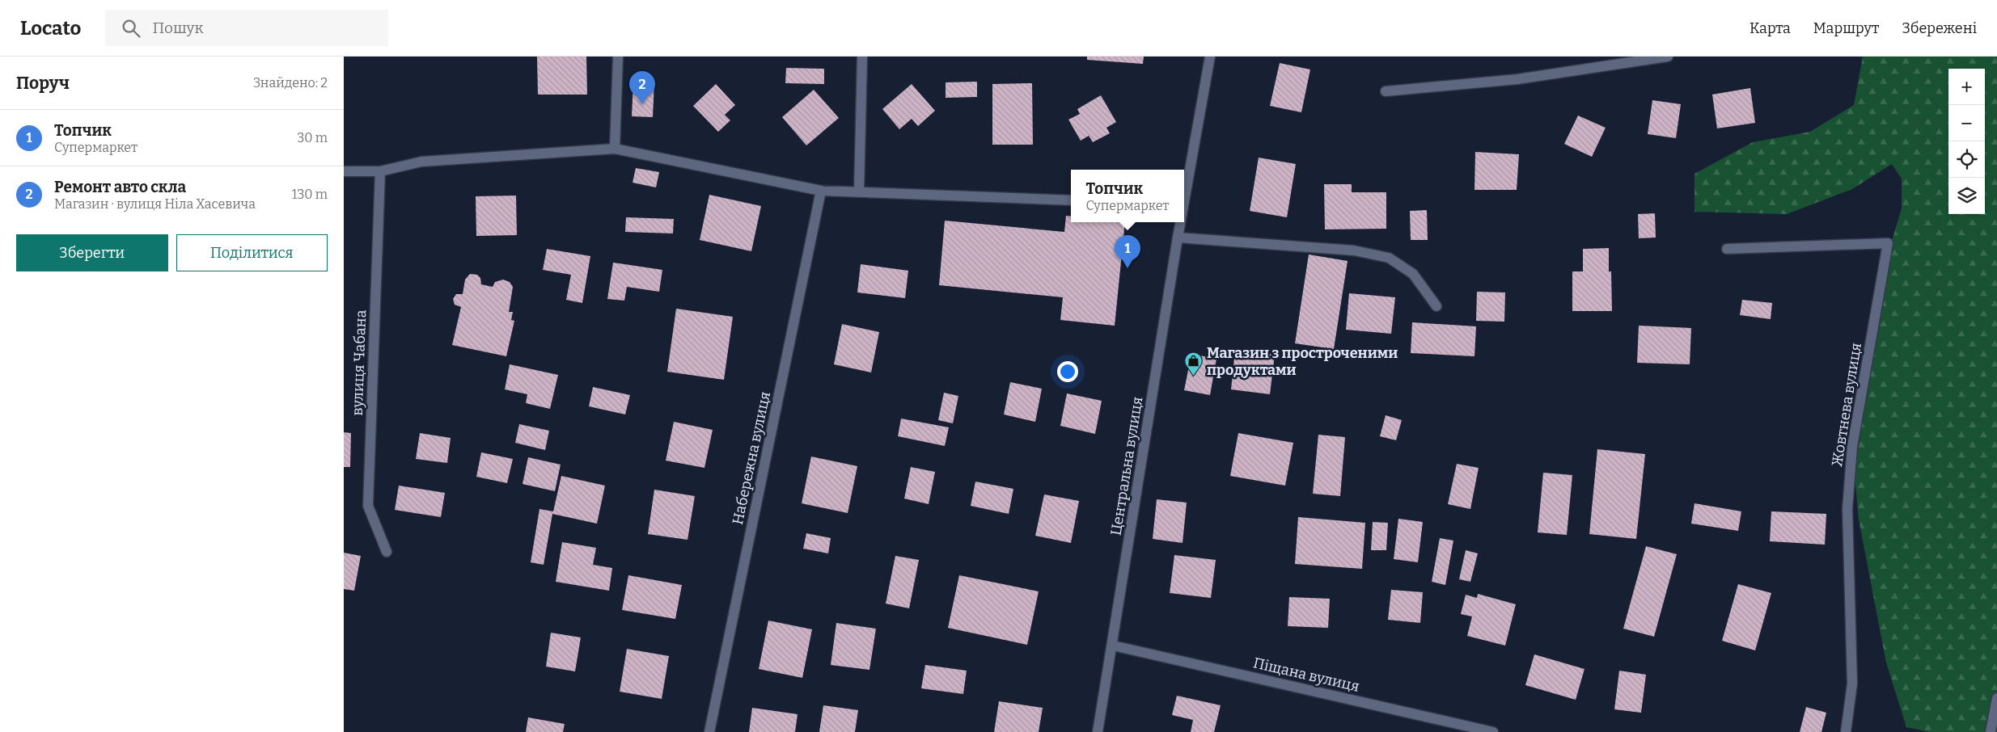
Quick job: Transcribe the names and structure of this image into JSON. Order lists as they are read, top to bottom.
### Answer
{
  "streets": {
    "street": [
      "вулиця Чабана",
      "Жовтнева вулиця",
      "Набережна вулиця",
      "Центральна вулиця",
      "Піщана вулиця"
    ]
  },
  "crossings": [
    ["Центральна вулиця", "Піщана вулиця"]
  ],
  "places": {
    "shop": ["Магазин з простроченими продуктами"]
  },
  "page": {
    "header": "Locato",
    "search": "Пошук",
    "nav": ["Карта", "Маршрут", "Збережені"],
    "heading": ["Поруч", "Знайдено: 2"],
    "map_buttons": ["+", "−"],
    "pins": ["2", "1"],
    "list": [
      {
        "mark": "1",
        "name": "Топчик",
        "note": "Супермаркет",
        "value": "30 m"
      },
      {
        "mark": "2",
        "name": "Ремонт авто скла",
        "note": "Магазин · вулиця Ніла Хасевича",
        "value": "130 m"
      }
    ],
    "popup": ["Топчик", "Супермаркет"],
    "buttons": ["Зберегти", "Поділитися"]
  }
}
